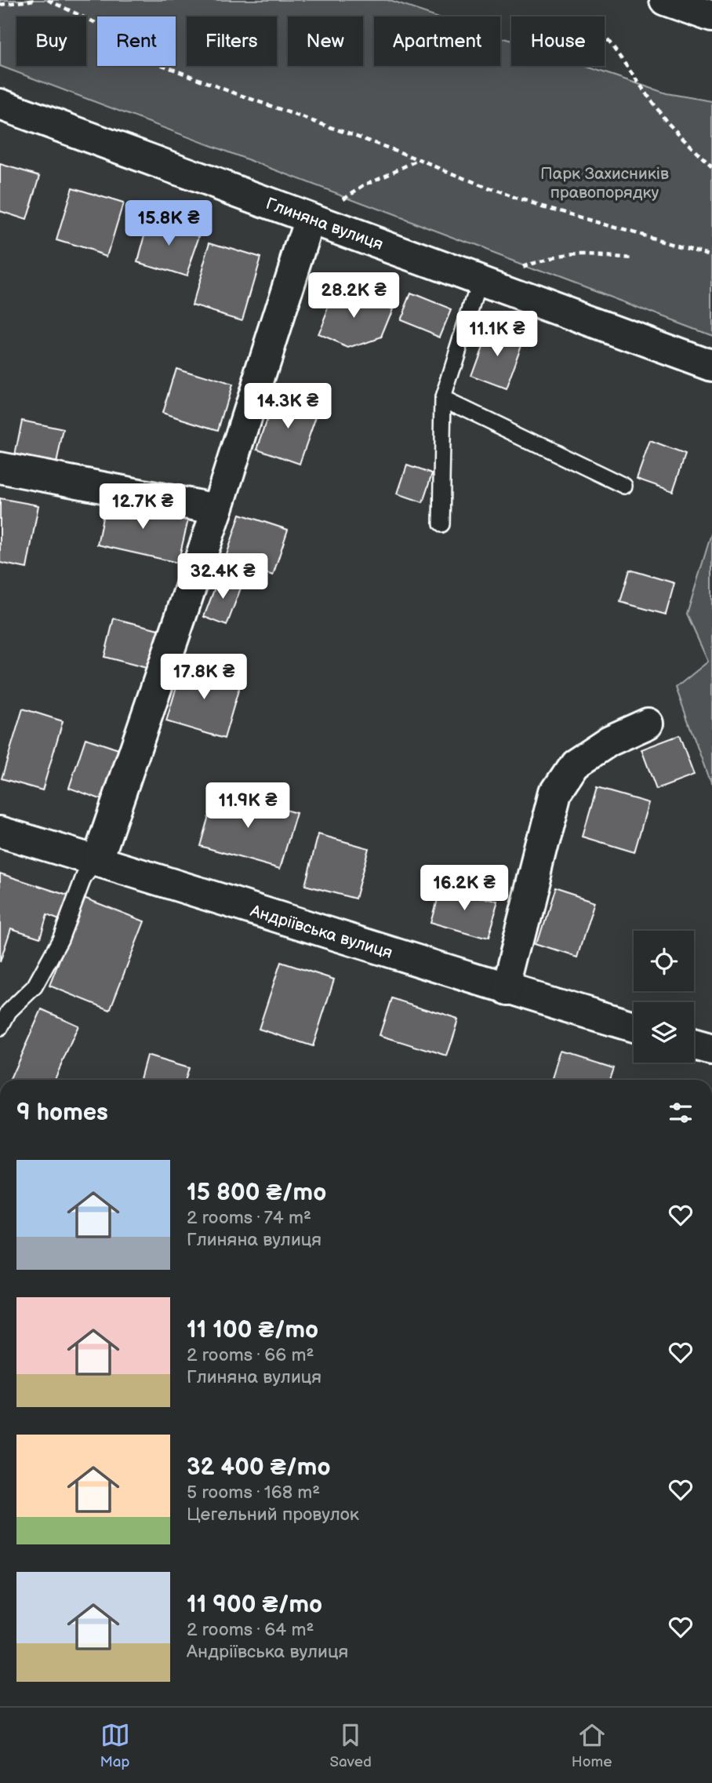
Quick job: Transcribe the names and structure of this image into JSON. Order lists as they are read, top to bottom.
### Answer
{
  "streets": {
    "street": ["Глиняна вулиця", "Андріївська вулиця"]
  },
  "parks": ["Парк Захисників правопорядку"],
  "page": {
    "chip": [
      "Buy",
      "Rent",
      "Filters",
      "New",
      "Apartment",
      "House"
    ],
    "price": [
      "15.8K ₴",
      "28.2K ₴",
      "11.1K ₴",
      "14.3K ₴",
      "12.7K ₴",
      "32.4K ₴",
      "17.8K ₴",
      "11.9K ₴",
      "16.2K ₴"
    ],
    "heading": "9 homes",
    "list": [
      {
        "name": "15 800 ₴/mo",
        "note": "2 rooms · 74 m² · Глиняна вулиця"
      },
      {
        "name": "11 100 ₴/mo",
        "note": "2 rooms · 66 m² · Глиняна вулиця"
      },
      {
        "name": "32 400 ₴/mo",
        "note": "5 rooms · 168 m² · Цегельний провулок"
      },
      {
        "name": "11 900 ₴/mo",
        "note": "2 rooms · 64 m² · Андріївська вулиця"
      }
    ],
    "tabs": ["Map", "Saved", "Home"]
  }
}
